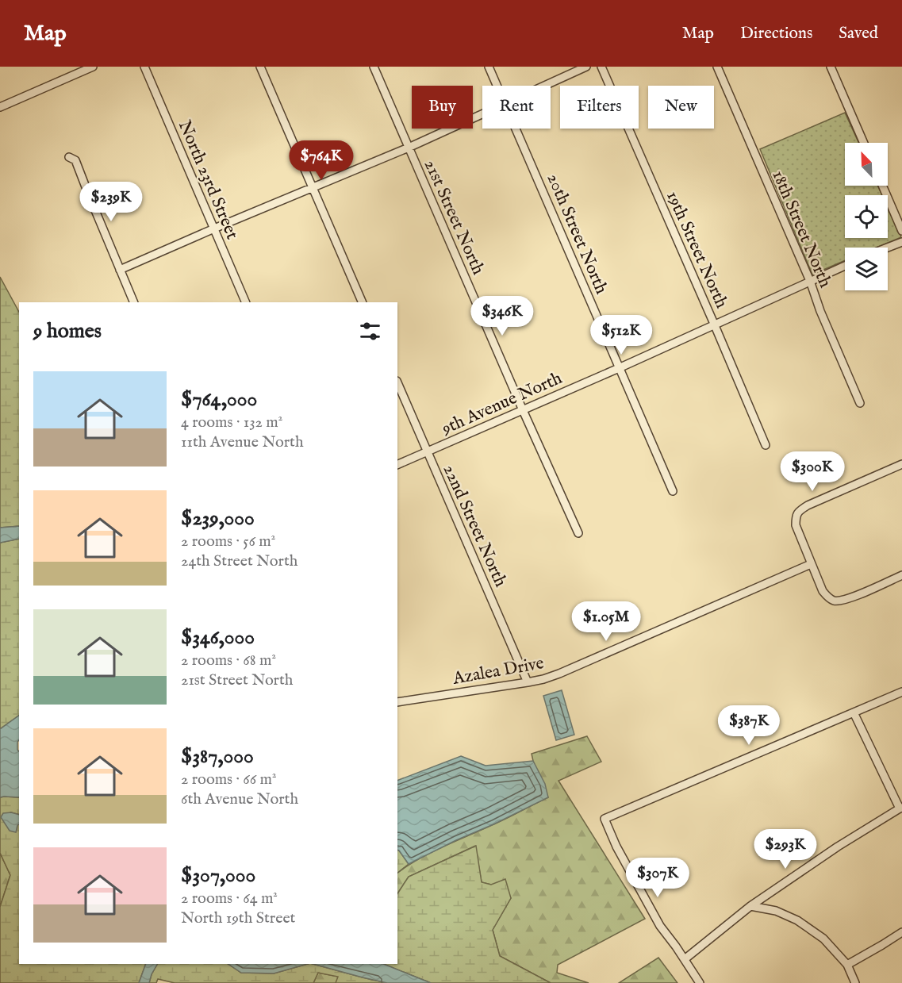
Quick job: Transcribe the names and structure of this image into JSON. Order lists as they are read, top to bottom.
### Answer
{
  "streets": {
    "street": [
      "North 23rd Street",
      "21st Street North",
      "18th Street North",
      "20th Street North",
      "19th Street North",
      "9th Avenue North",
      "22nd Street North",
      "Azalea Drive"
    ]
  },
  "crossings": [
    ["21st Street North", "9th Avenue North"],
    ["18th Street North", "9th Avenue North"],
    ["20th Street North", "9th Avenue North"],
    ["19th Street North", "9th Avenue North"],
    ["9th Avenue North", "22nd Street North"],
    ["22nd Street North", "Azalea Drive"]
  ],
  "north": "top left",
  "page": {
    "header": "Map",
    "nav": ["Map", "Directions", "Saved"],
    "chip": [
      "Buy",
      "Rent",
      "Filters",
      "New"
    ],
    "price": [
      "$764K",
      "$239K",
      "$346K",
      "$512K",
      "$300K",
      "$1.05M",
      "$387K",
      "$293K",
      "$307K"
    ],
    "heading": "9 homes",
    "list": [
      {
        "name": "$764,000",
        "note": "4 rooms · 132 m² · 11th Avenue North"
      },
      {
        "name": "$239,000",
        "note": "2 rooms · 56 m² · 24th Street North"
      },
      {
        "name": "$346,000",
        "note": "2 rooms · 68 m² · 21st Street North"
      },
      {
        "name": "$387,000",
        "note": "2 rooms · 66 m² · 6th Avenue North"
      },
      {
        "name": "$307,000",
        "note": "2 rooms · 64 m² · North 19th Street"
      }
    ]
  }
}
